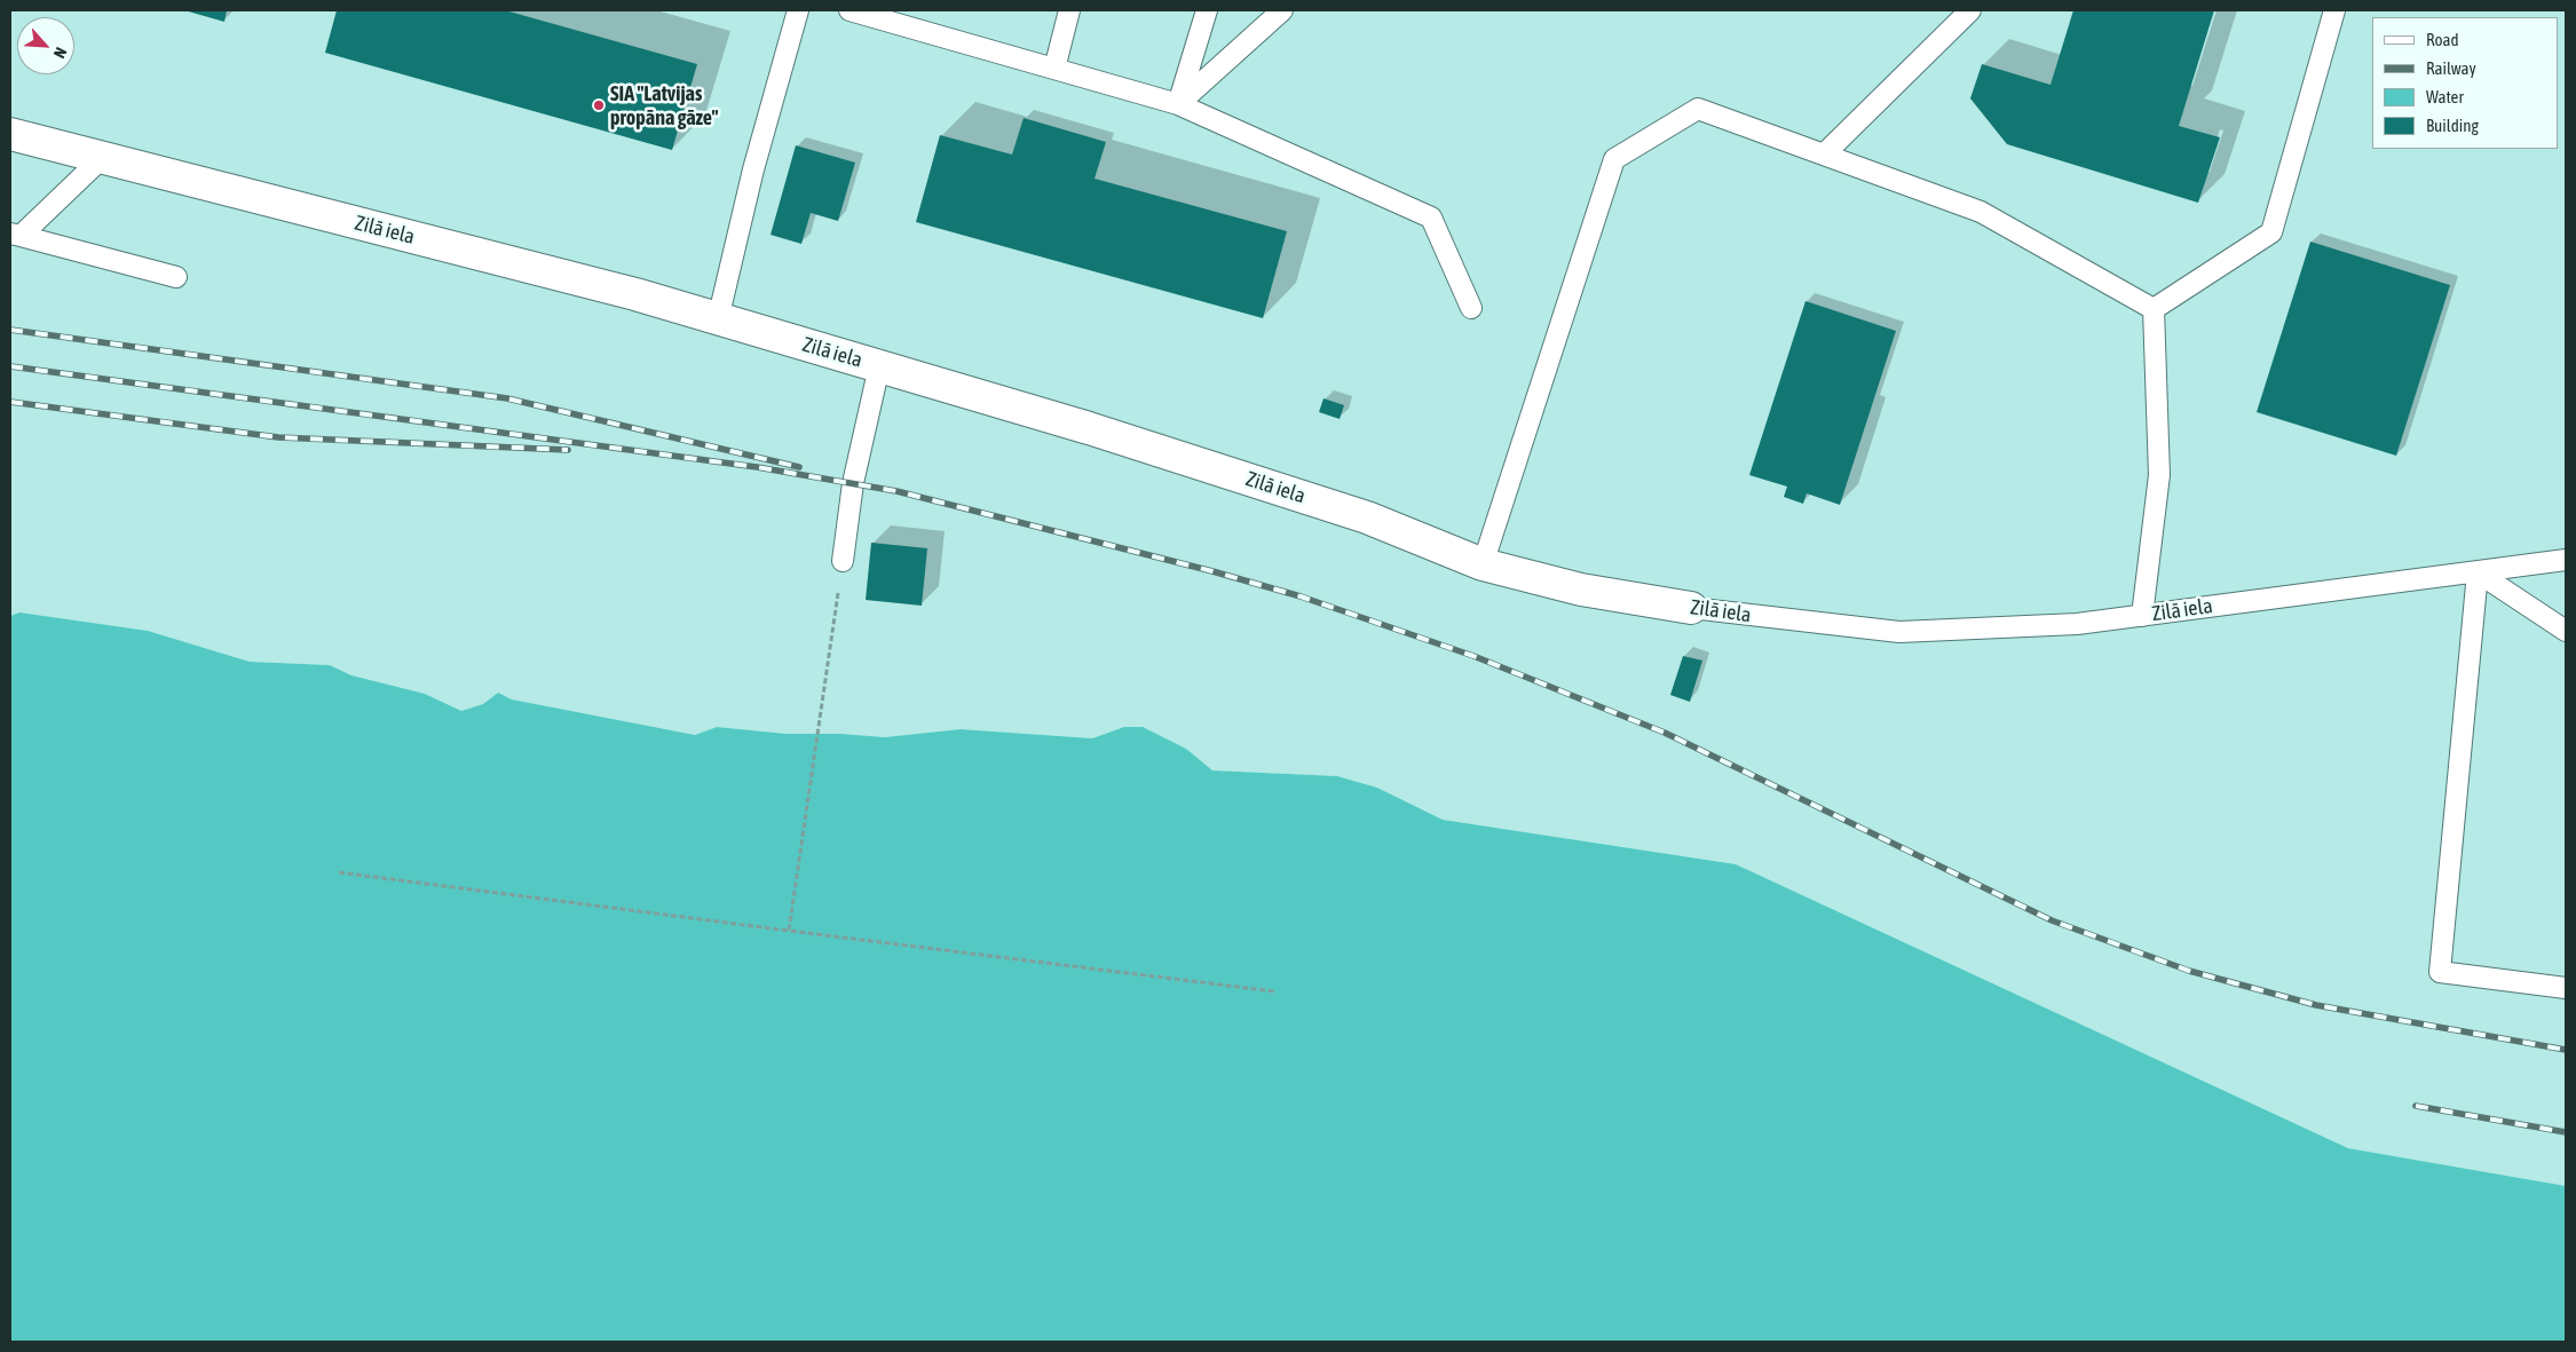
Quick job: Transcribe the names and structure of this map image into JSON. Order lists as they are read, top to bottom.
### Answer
{
  "streets": {
    "street": ["Zilā iela"]
  },
  "places": ["SIA \"Latvijas propāna gāze\""],
  "legend": [
    "Road",
    "Railway",
    "Water",
    "Building"
  ],
  "north": "bottom right"
}
